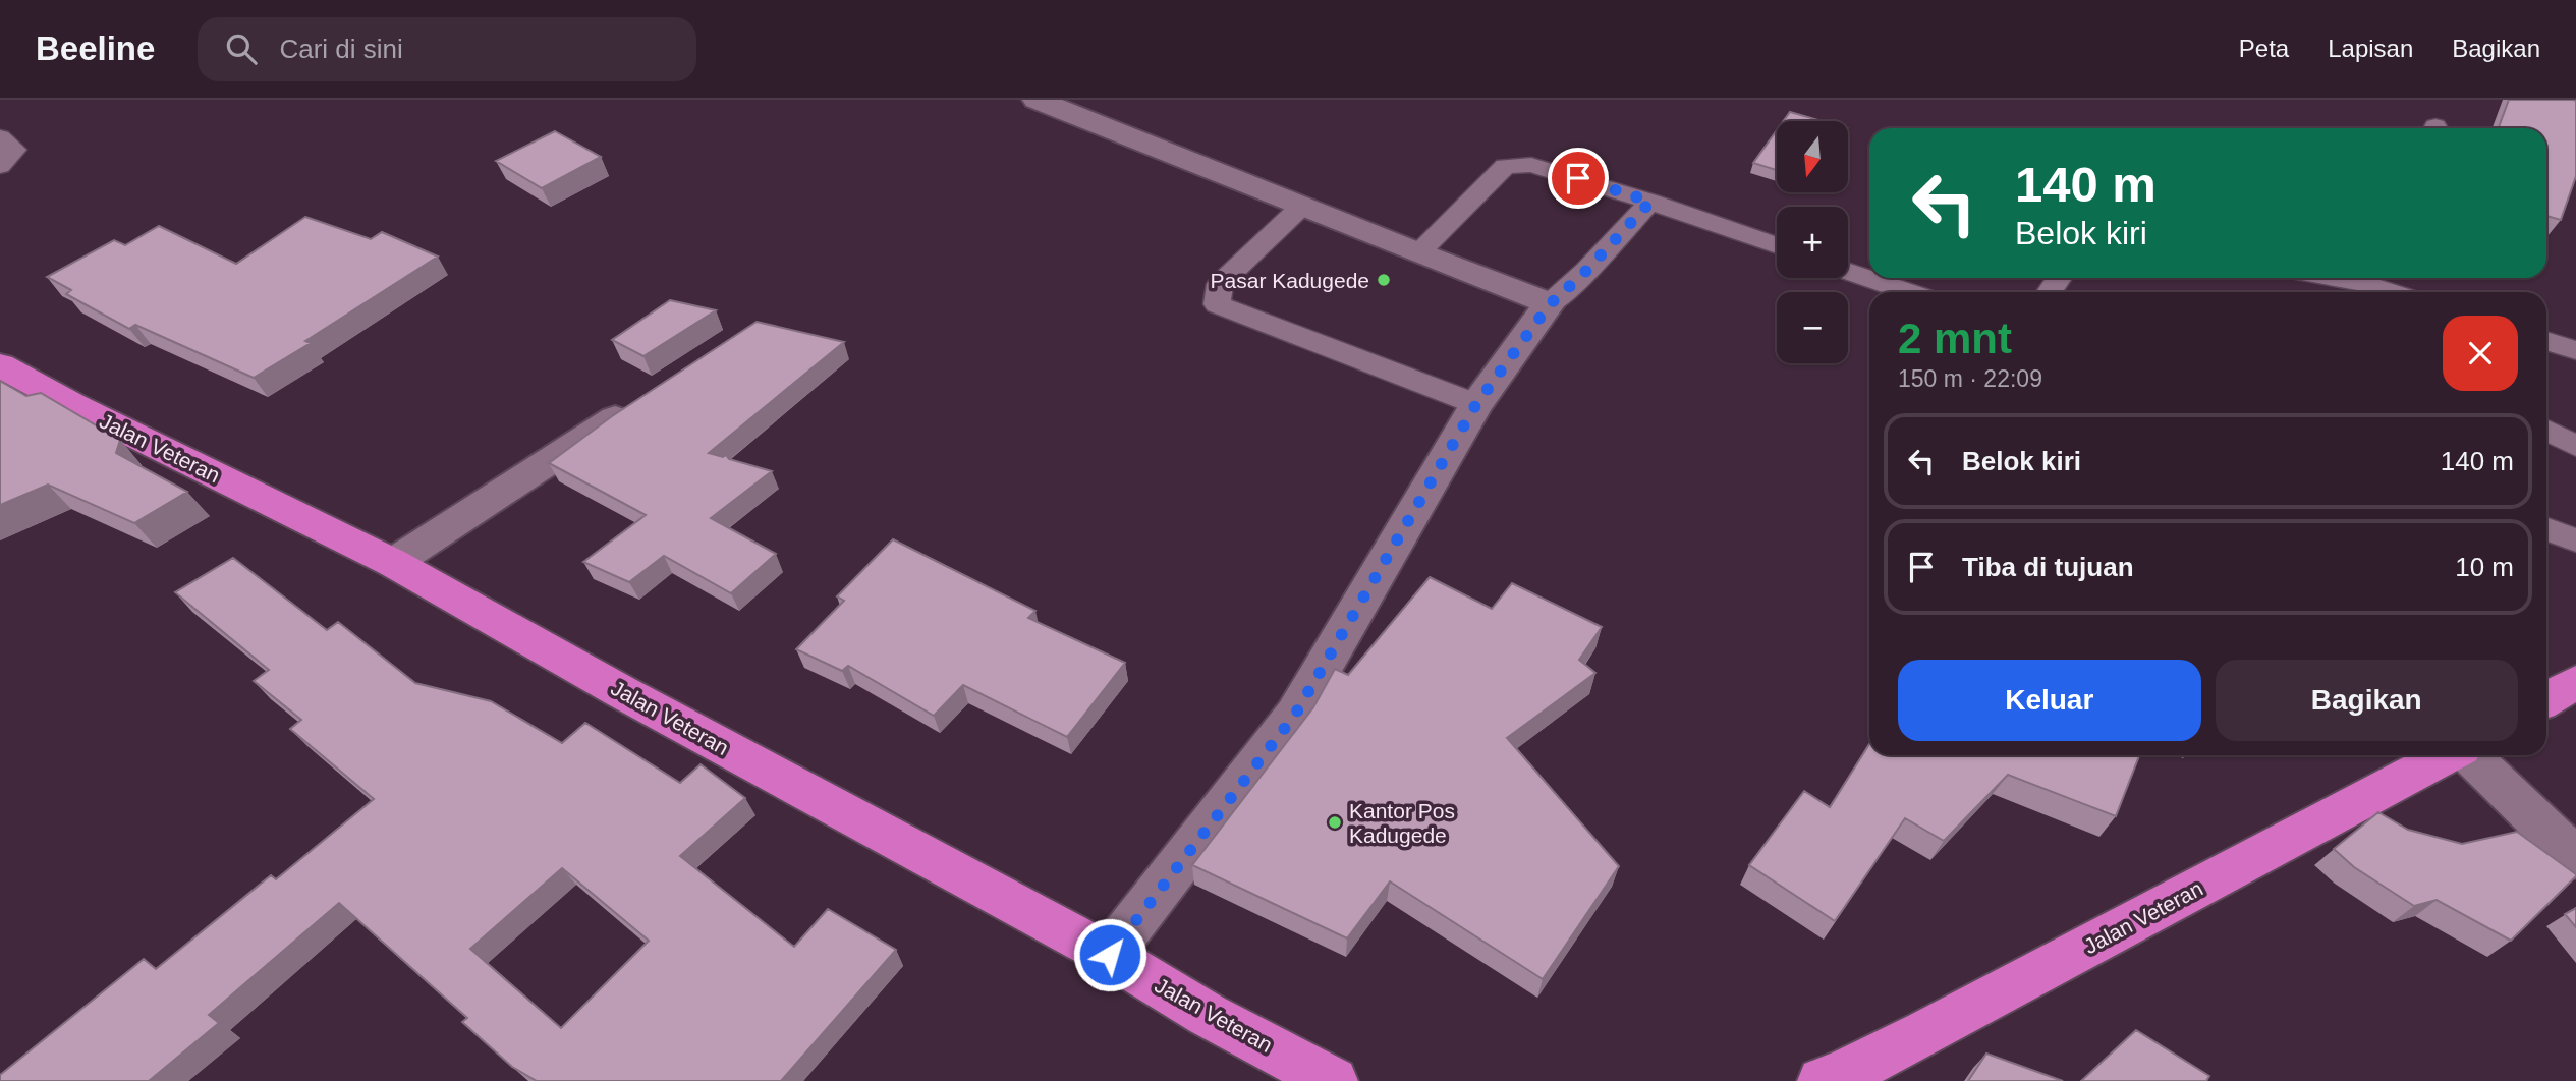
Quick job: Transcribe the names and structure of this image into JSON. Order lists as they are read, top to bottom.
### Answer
{
  "streets": {
    "highway": ["Jalan Veteran"]
  },
  "places": ["Pasar Kadugede", "Kantor Pos Kadugede"],
  "north": "bottom",
  "page": {
    "header": "Beeline",
    "search": "Cari di sini",
    "nav": ["Peta", "Lapisan", "Bagikan"],
    "map_buttons": ["+", "−"],
    "turn": ["140 m", "Belok kiri"],
    "heading": ["2 mnt", "150 m · 22:09"],
    "list": [
      {
        "name": "Belok kiri",
        "value": "140 m"
      },
      {
        "name": "Tiba di tujuan",
        "value": "10 m"
      }
    ],
    "buttons": ["Keluar", "Bagikan"]
  }
}
